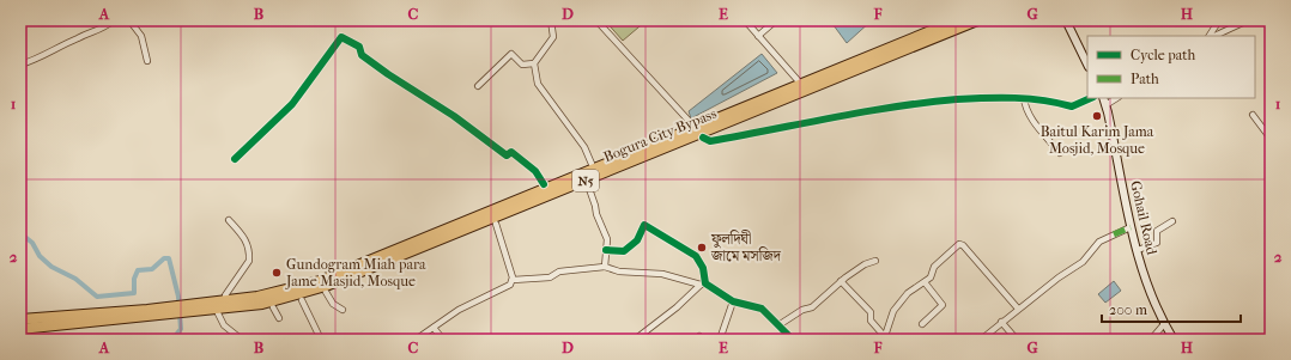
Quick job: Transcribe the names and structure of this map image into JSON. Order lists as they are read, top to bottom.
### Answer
{
  "streets": {
    "highway": ["Bogura City Bypass", "N5"],
    "main road": ["Gohail Road"]
  },
  "places": ["Baitul Karim Jama Mosjid, Mosque", "ফুলদিঘী জামে মসজিদ", "Gundogram Miah para Jame Masjid, Mosque"],
  "legend": ["Cycle path", "Path"],
  "scale_bar": "200 m",
  "grid": {
    "columns": [
      "A",
      "B",
      "C",
      "D",
      "E",
      "F",
      "G",
      "H"
    ],
    "rows": ["1", "2"]
  }
}
